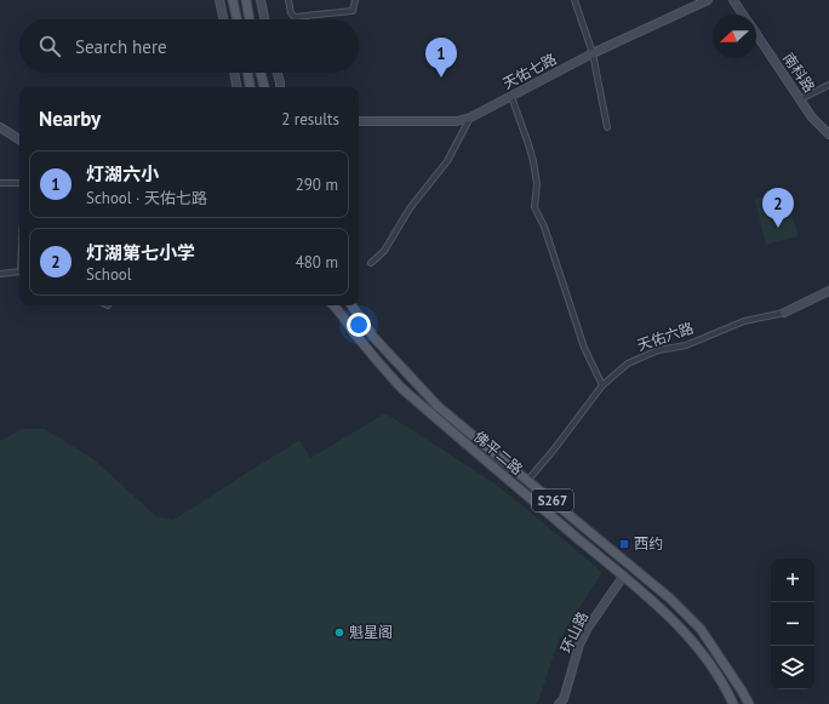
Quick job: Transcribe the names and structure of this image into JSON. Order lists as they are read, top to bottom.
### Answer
{
  "streets": {
    "main road": ["佛平二路", "S267"],
    "street": [
      "天佑七路",
      "南科路",
      "天佑六路",
      "环山路"
    ]
  },
  "crossings": [
    ["天佑六路", "佛平二路"],
    ["佛平二路", "环山路"]
  ],
  "places": {
    "transit": ["西约"],
    "other": ["魁星阁"]
  },
  "north": "left",
  "page": {
    "search": "Search here",
    "pins": ["1", "2"],
    "heading": ["Nearby", "2 results"],
    "list": [
      {
        "mark": "1",
        "name": "灯湖六小",
        "note": "School · 天佑七路",
        "value": "290 m"
      },
      {
        "mark": "2",
        "name": "灯湖第七小学",
        "note": "School",
        "value": "480 m"
      }
    ],
    "map_buttons": ["+", "−"]
  }
}
